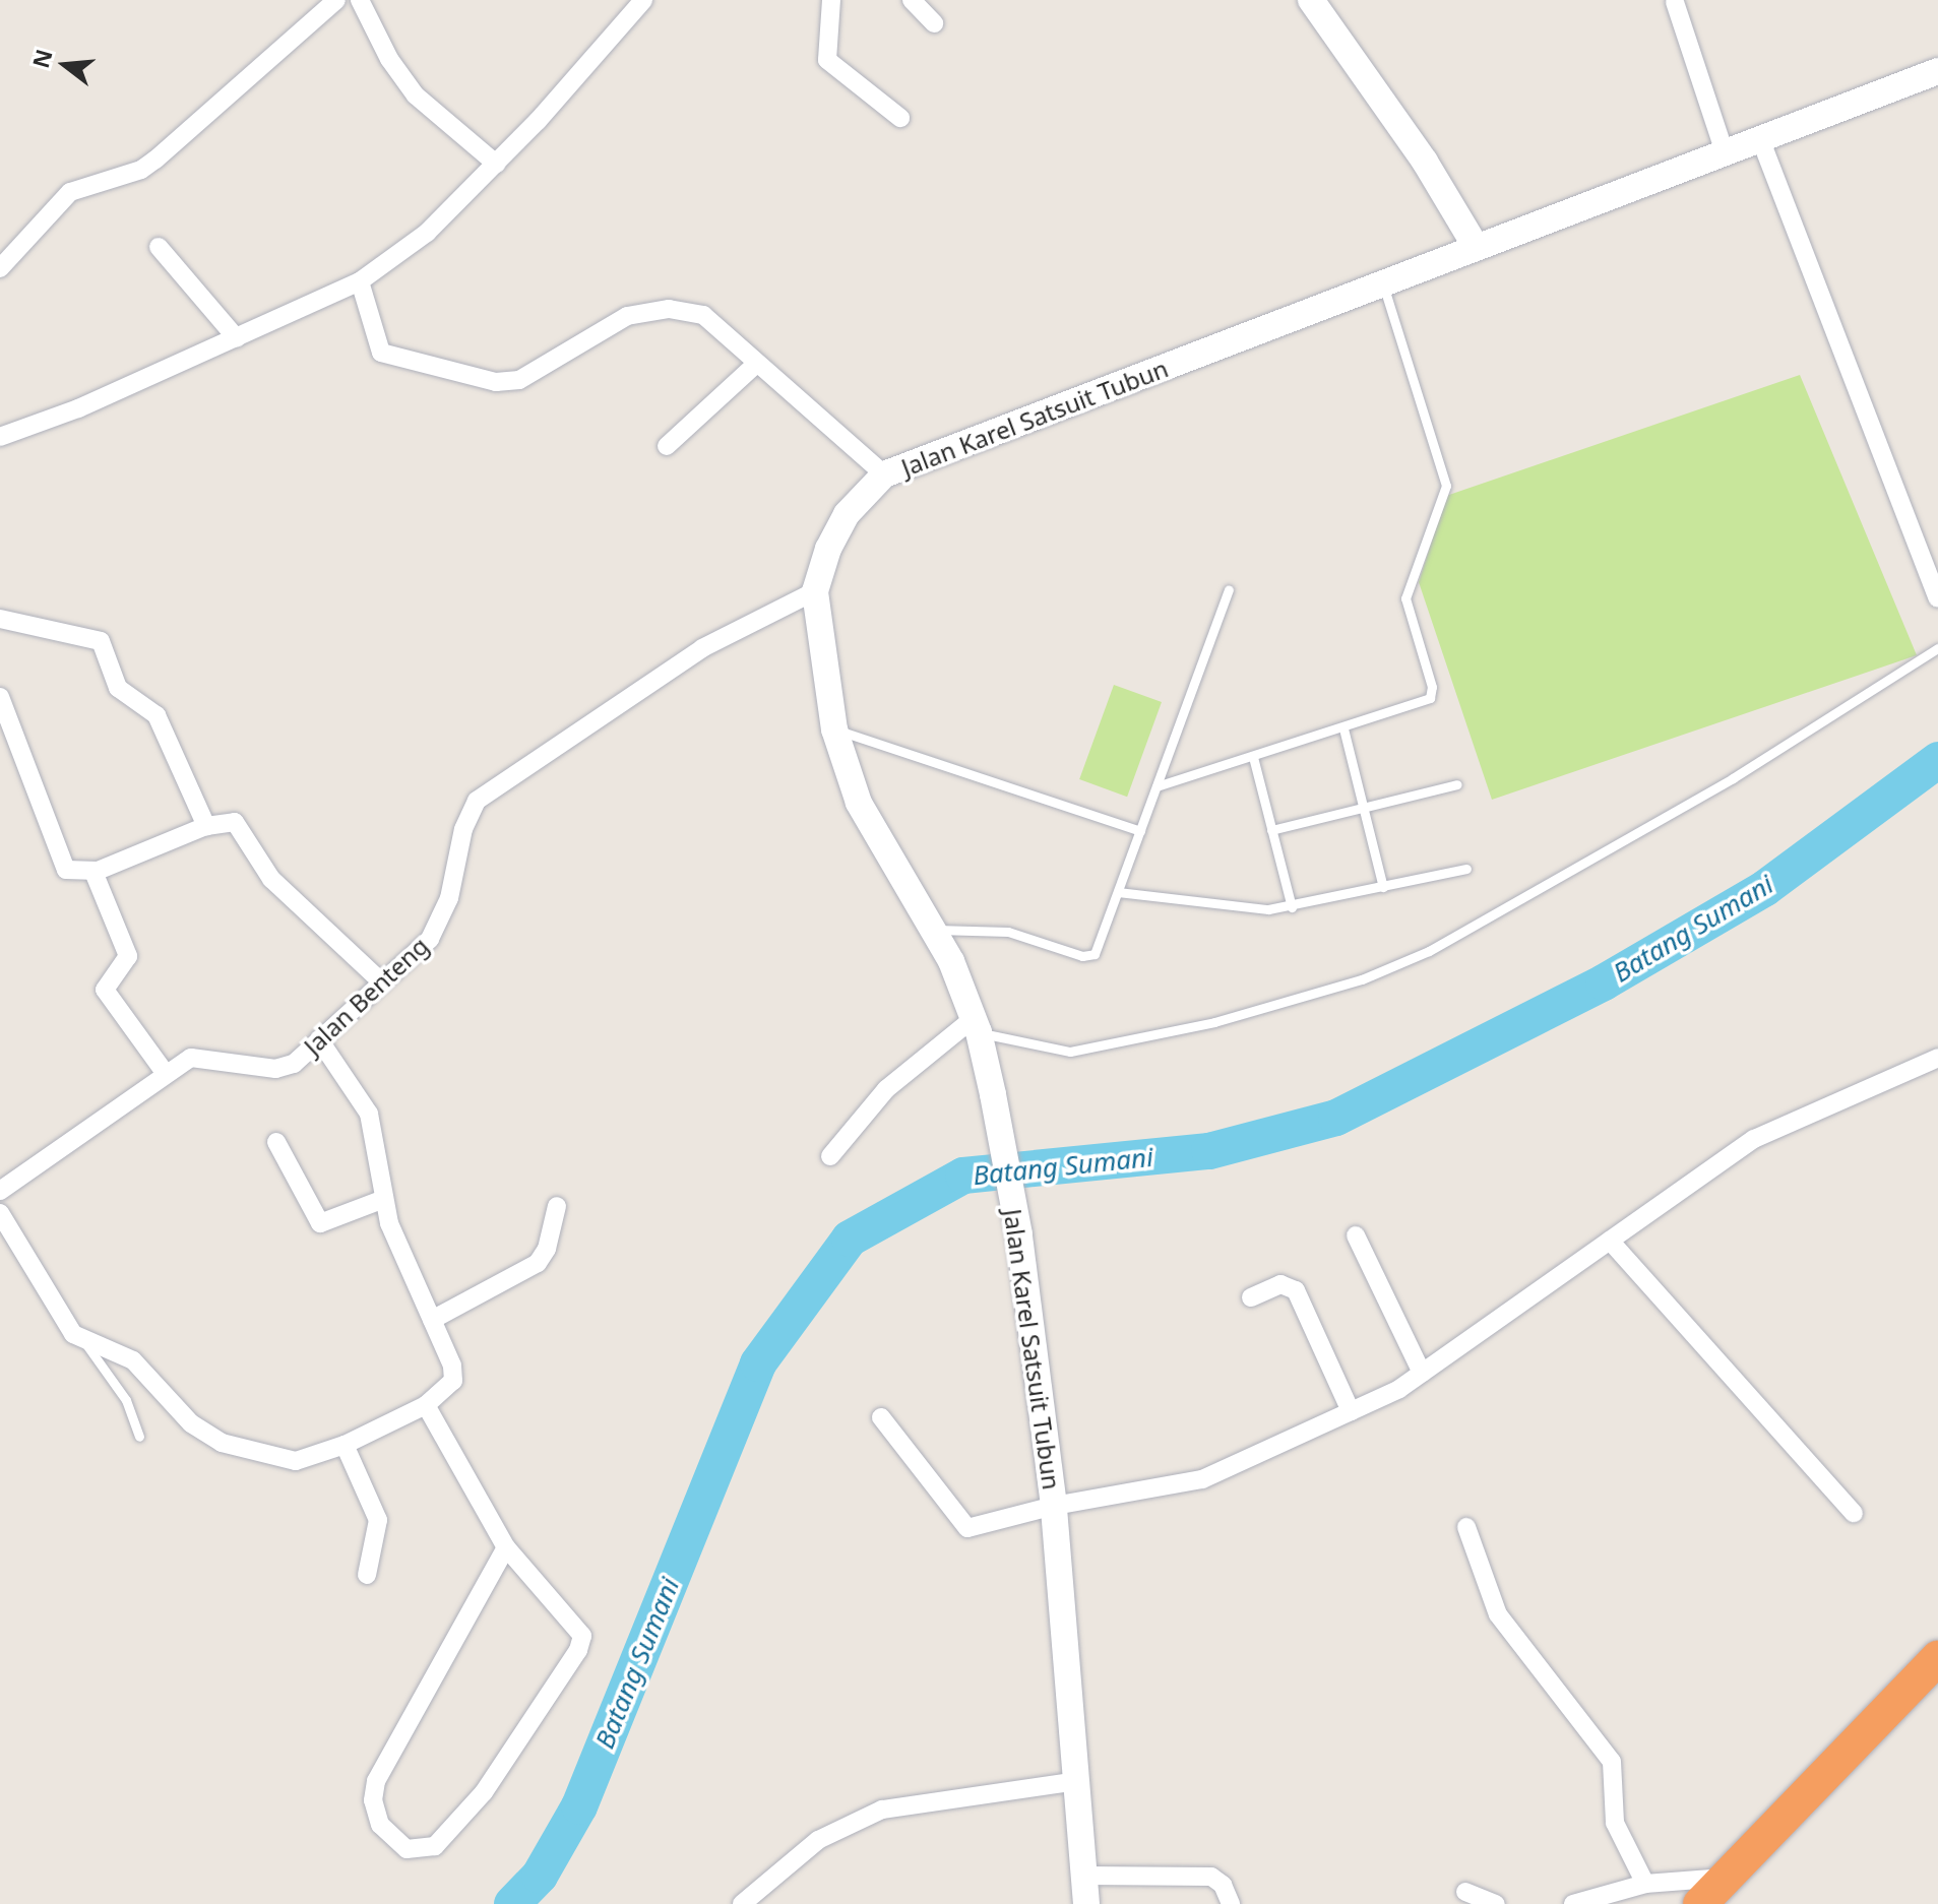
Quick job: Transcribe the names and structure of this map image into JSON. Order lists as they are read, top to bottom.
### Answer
{
  "streets": {
    "street": ["Jalan Karel Satsuit Tubun", "Jalan Benteng"]
  },
  "crossings": [
    ["Jalan Karel Satsuit Tubun", "Jalan Benteng"]
  ],
  "water": ["Batang Sumani"],
  "north": "left"
}
